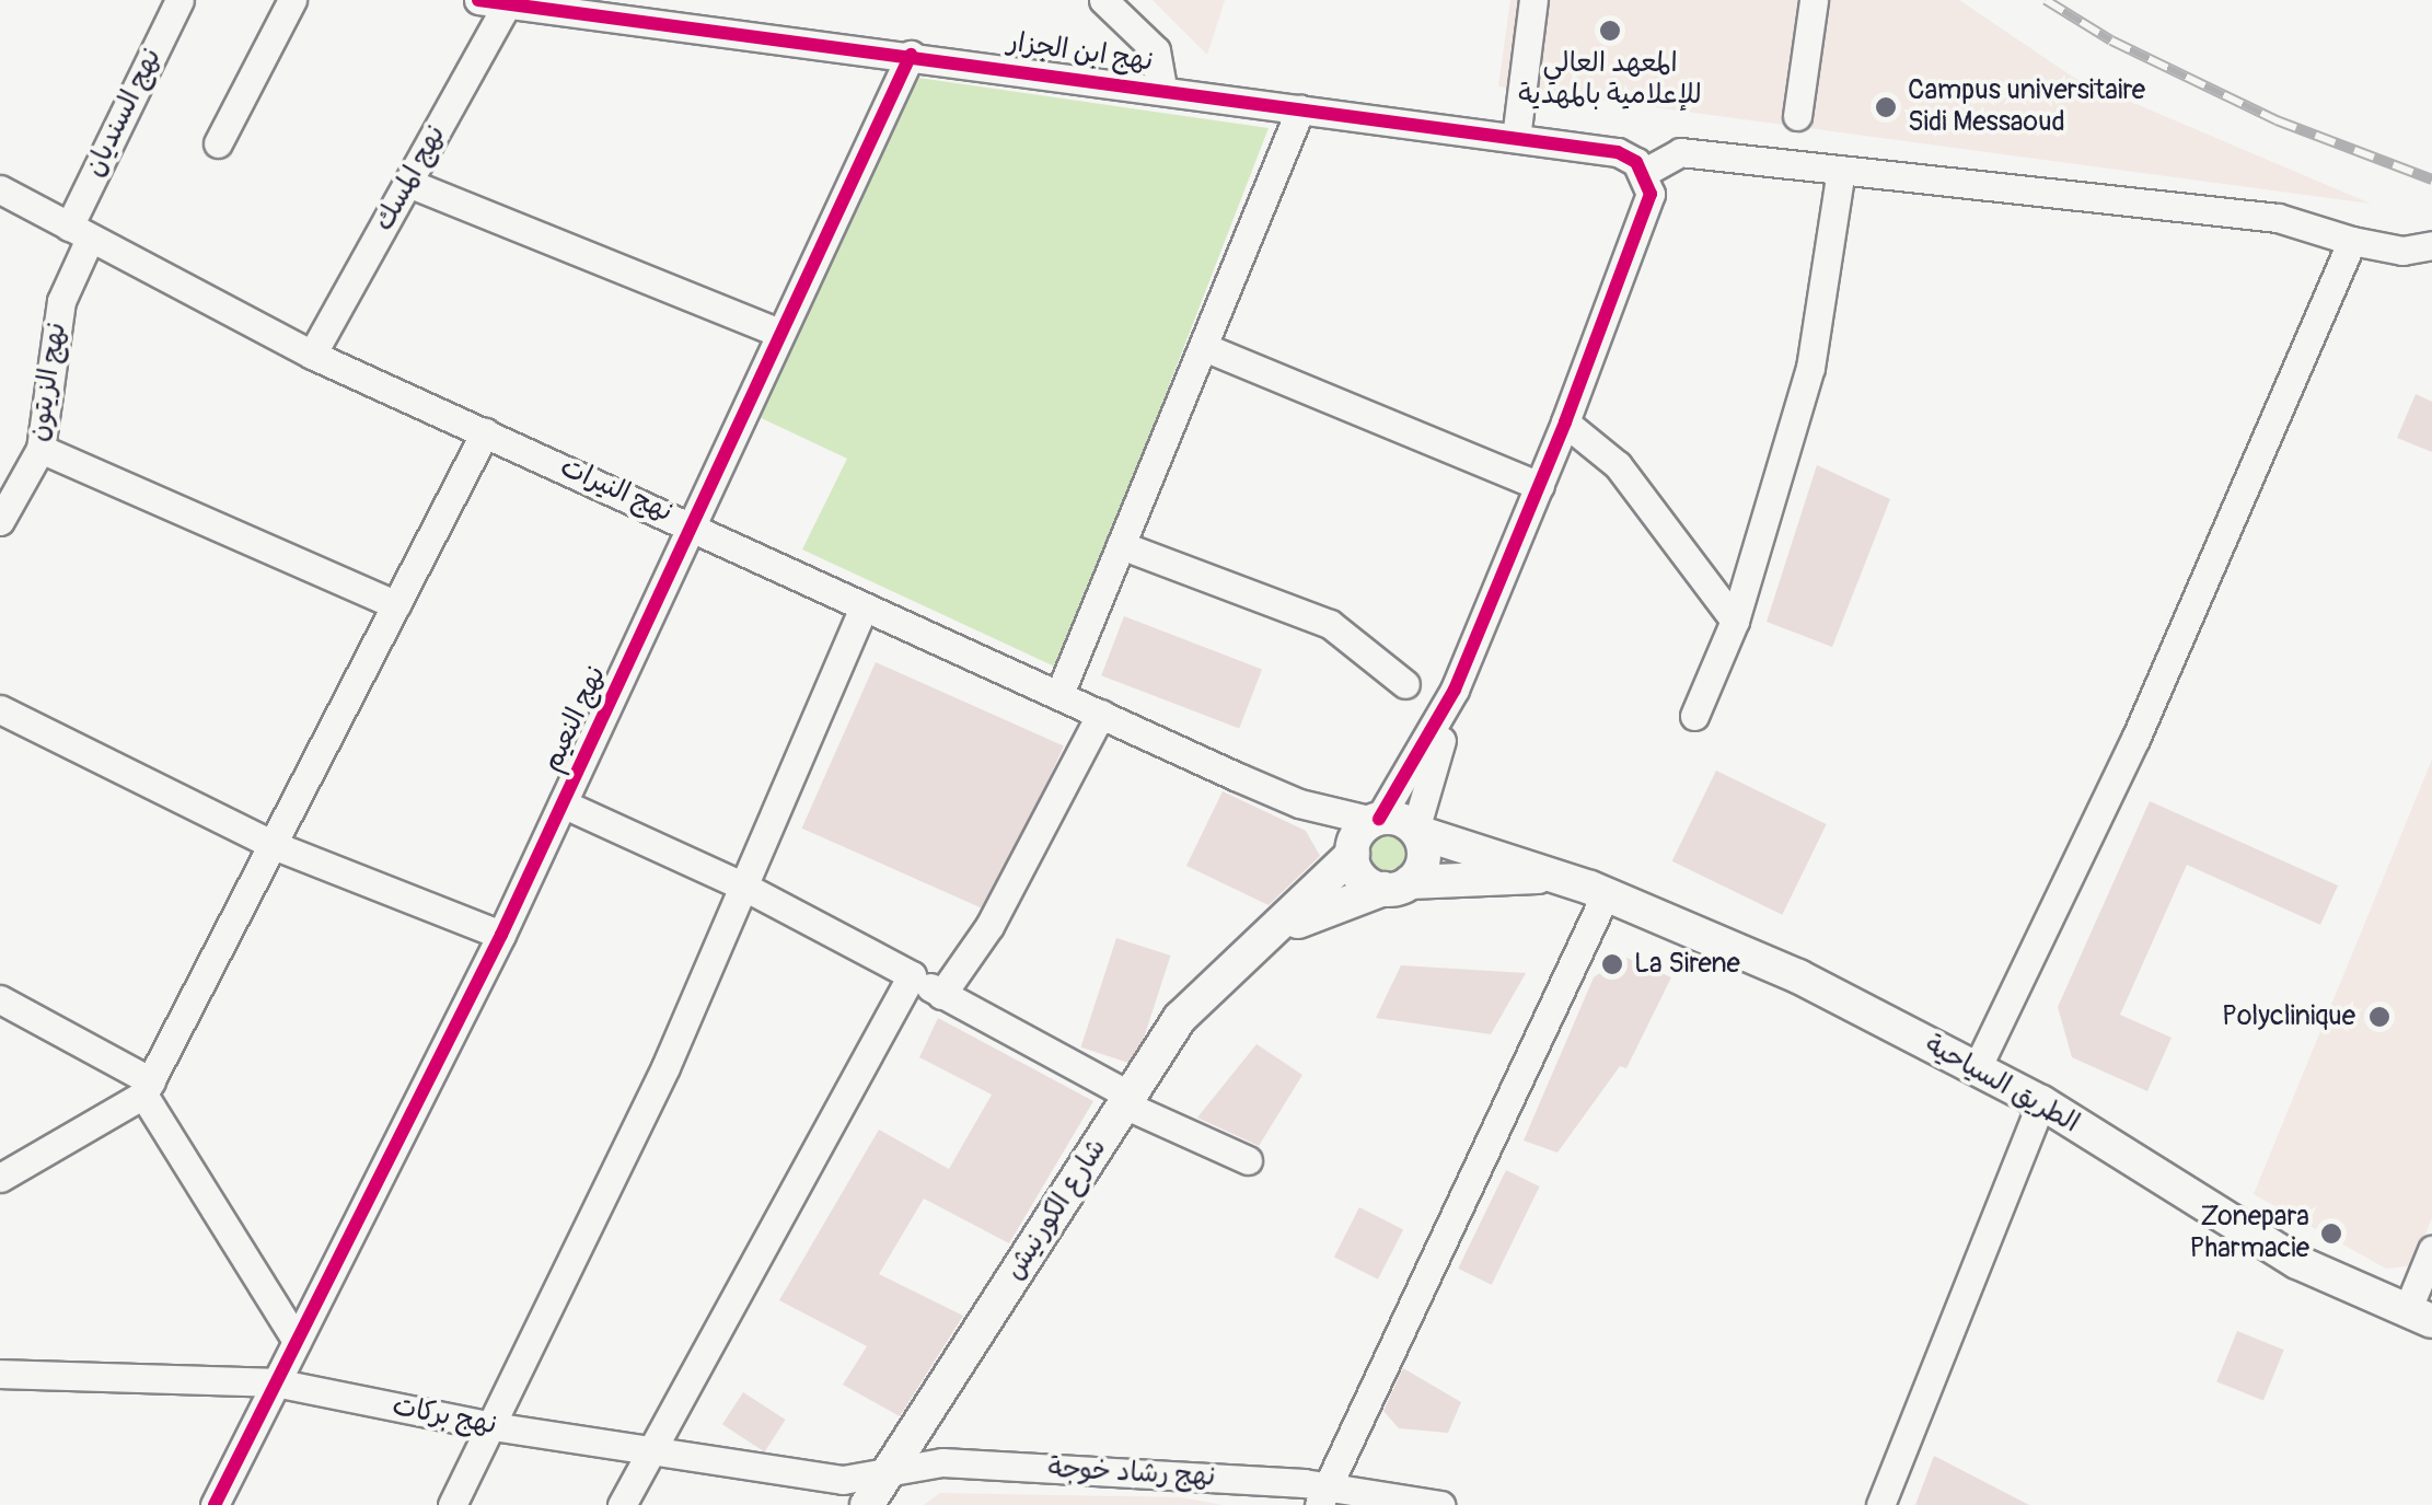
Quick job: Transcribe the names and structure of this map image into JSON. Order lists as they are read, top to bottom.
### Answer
{
  "streets": {
    "main road": ["الطريق السياحية", "شارع الكورنيش"],
    "street": [
      "نهج ابن الجزار",
      "نهج السنديان",
      "نهج المسك",
      "نهج الزيتون",
      "نهج النيرات",
      "نهج النعيم",
      "نهج بركات",
      "نهج رشاد خوجة"
    ]
  },
  "crossings": [
    ["نهج ابن الجزار", "نهج المسك"],
    ["نهج ابن الجزار", "نهج النعيم"],
    ["نهج السنديان", "نهج الزيتون"],
    ["نهج السنديان", "نهج النيرات"],
    ["نهج المسك", "نهج النيرات"],
    ["نهج الزيتون", "نهج النيرات"],
    ["نهج النيرات", "نهج النعيم"],
    ["نهج النيرات", "الطريق السياحية"],
    ["نهج النيرات", "شارع الكورنيش"],
    ["نهج النعيم", "نهج بركات"],
    ["الطريق السياحية", "شارع الكورنيش"],
    ["شارع الكورنيش", "نهج بركات"],
    ["شارع الكورنيش", "نهج رشاد خوجة"],
    ["نهج بركات", "نهج رشاد خوجة"]
  ],
  "places": [
    "المعهد العالي للإعلامية بالمهدية",
    "Campus universitaire Sidi Messaoud",
    "La Sirene",
    "Polyclinique",
    "Zonepara Pharmacie"
  ]
}
